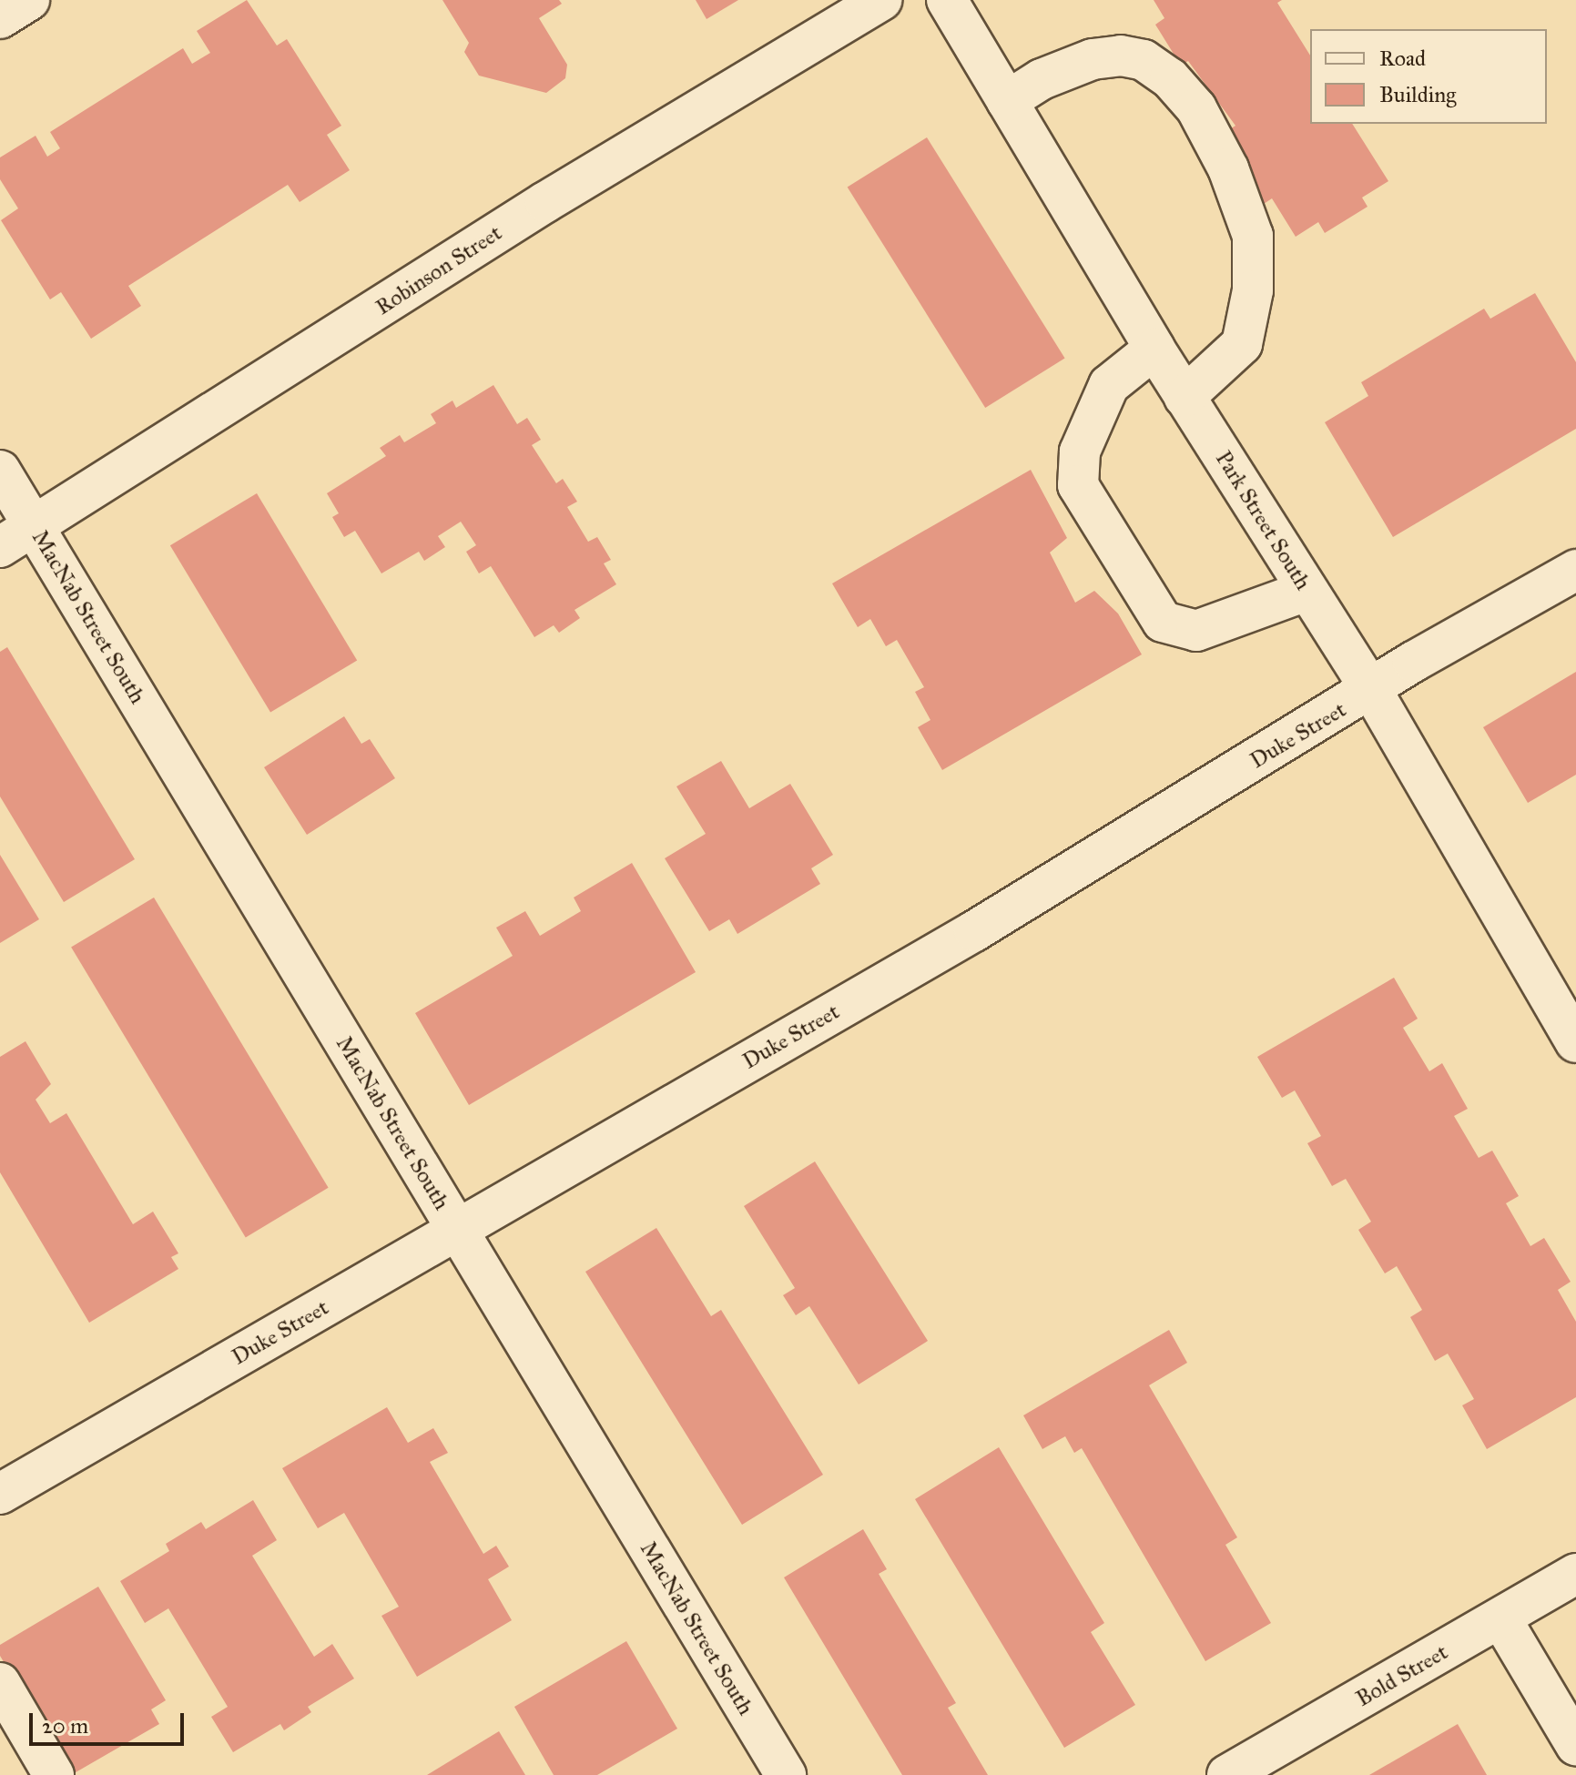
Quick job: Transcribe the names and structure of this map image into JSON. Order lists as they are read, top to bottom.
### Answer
{
  "streets": {
    "street": [
      "Robinson Street",
      "Park Street South",
      "MacNab Street South",
      "Duke Street",
      "Bold Street"
    ]
  },
  "crossings": [
    ["Robinson Street", "MacNab Street South"],
    ["Park Street South", "Duke Street"],
    ["MacNab Street South", "Duke Street"]
  ],
  "legend": ["Road", "Building"],
  "scale_bar": "20 m"
}
